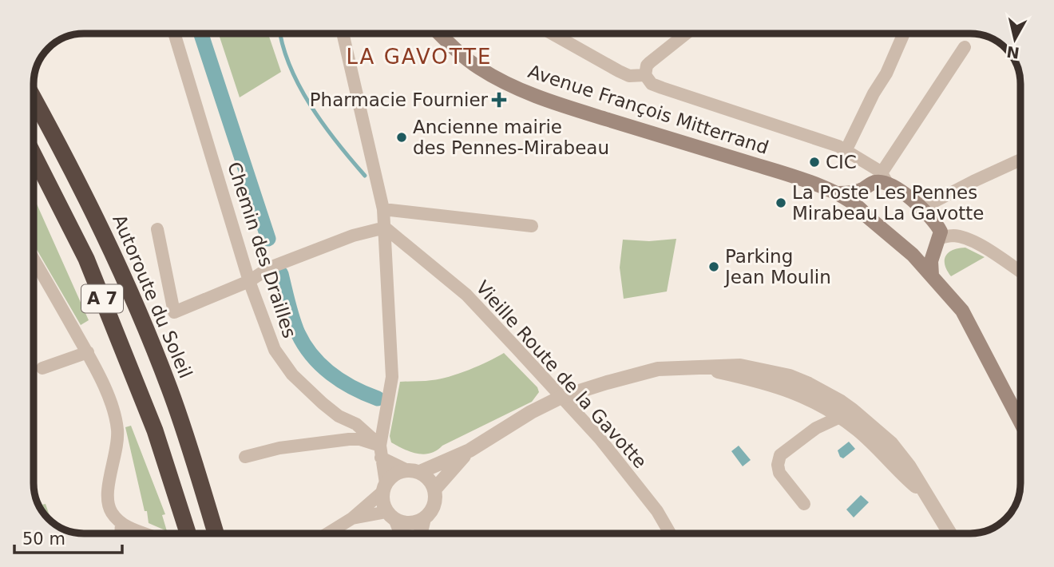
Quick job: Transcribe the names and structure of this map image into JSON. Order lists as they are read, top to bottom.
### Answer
{
  "streets": {
    "highway": ["Autoroute du Soleil", "A 7"],
    "main road": ["Avenue François Mitterrand"],
    "street": ["Chemin des Drailles", "Vieille Route de la Gavotte"]
  },
  "districts": ["LA GAVOTTE"],
  "places": {
    "health": ["Pharmacie Fournier"],
    "other": [
      "Ancienne mairie des Pennes-Mirabeau",
      "CIC",
      "La Poste Les Pennes Mirabeau La Gavotte",
      "Parking Jean Moulin"
    ]
  },
  "scale_bar": "50 m",
  "north": "bottom"
}
